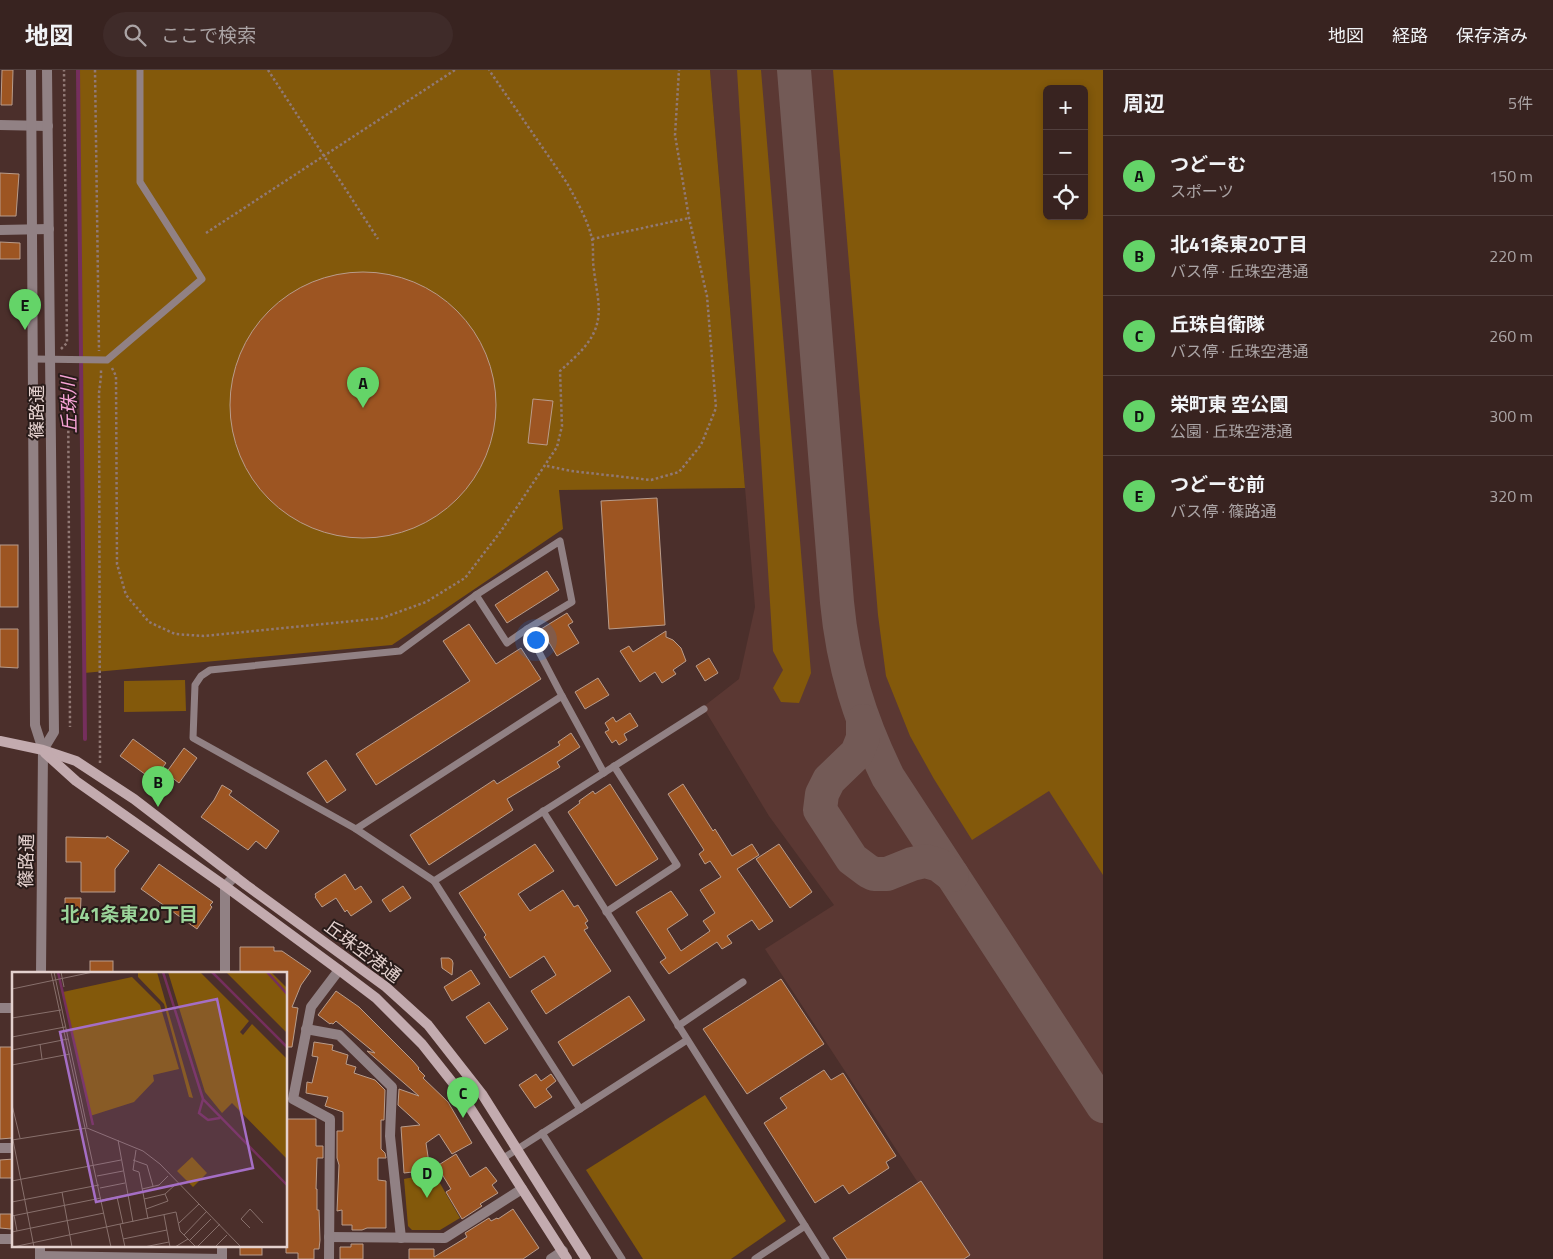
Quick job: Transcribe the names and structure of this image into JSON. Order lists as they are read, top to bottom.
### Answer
{
  "streets": {
    "main road": ["丘珠空港通"],
    "street": ["篠路通"]
  },
  "crossings": [
    ["篠路通", "丘珠空港通"]
  ],
  "districts": ["北41条東20丁目"],
  "water": ["丘珠川"],
  "page": {
    "header": "地図",
    "search": "ここで検索",
    "nav": ["地図", "経路", "保存済み"],
    "heading": ["周辺", "5件"],
    "map_buttons": ["+", "−"],
    "list": [
      {
        "mark": "A",
        "name": "つどーむ",
        "note": "スポーツ",
        "value": "150 m"
      },
      {
        "mark": "B",
        "name": "北41条東20丁目",
        "note": "バス停 · 丘珠空港通",
        "value": "220 m"
      },
      {
        "mark": "C",
        "name": "丘珠自衛隊",
        "note": "バス停 · 丘珠空港通",
        "value": "260 m"
      },
      {
        "mark": "D",
        "name": "栄町東 空公園",
        "note": "公園 · 丘珠空港通",
        "value": "300 m"
      },
      {
        "mark": "E",
        "name": "つどーむ前",
        "note": "バス停 · 篠路通",
        "value": "320 m"
      }
    ],
    "pins": [
      "E",
      "A",
      "B",
      "C",
      "D"
    ]
  }
}
